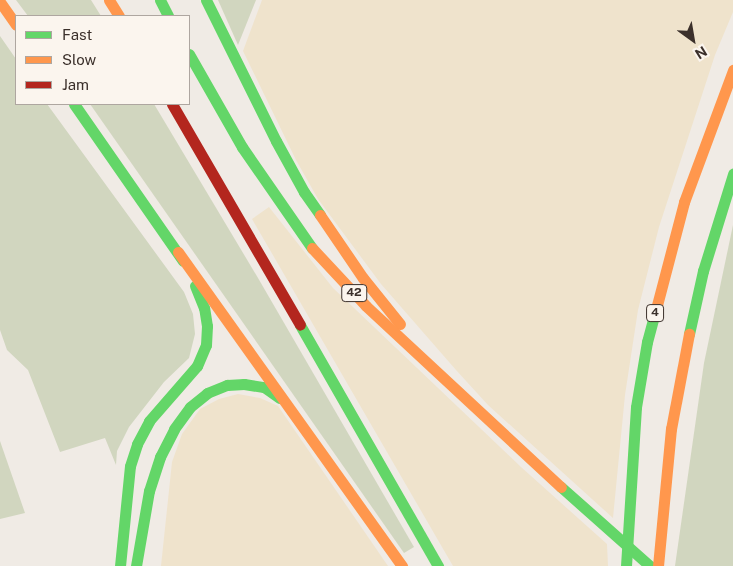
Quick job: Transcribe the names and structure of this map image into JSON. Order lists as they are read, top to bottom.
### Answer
{
  "streets": {
    "main road": ["42", "4"]
  },
  "legend": ["Fast", "Slow", "Jam"],
  "north": "bottom right"
}
